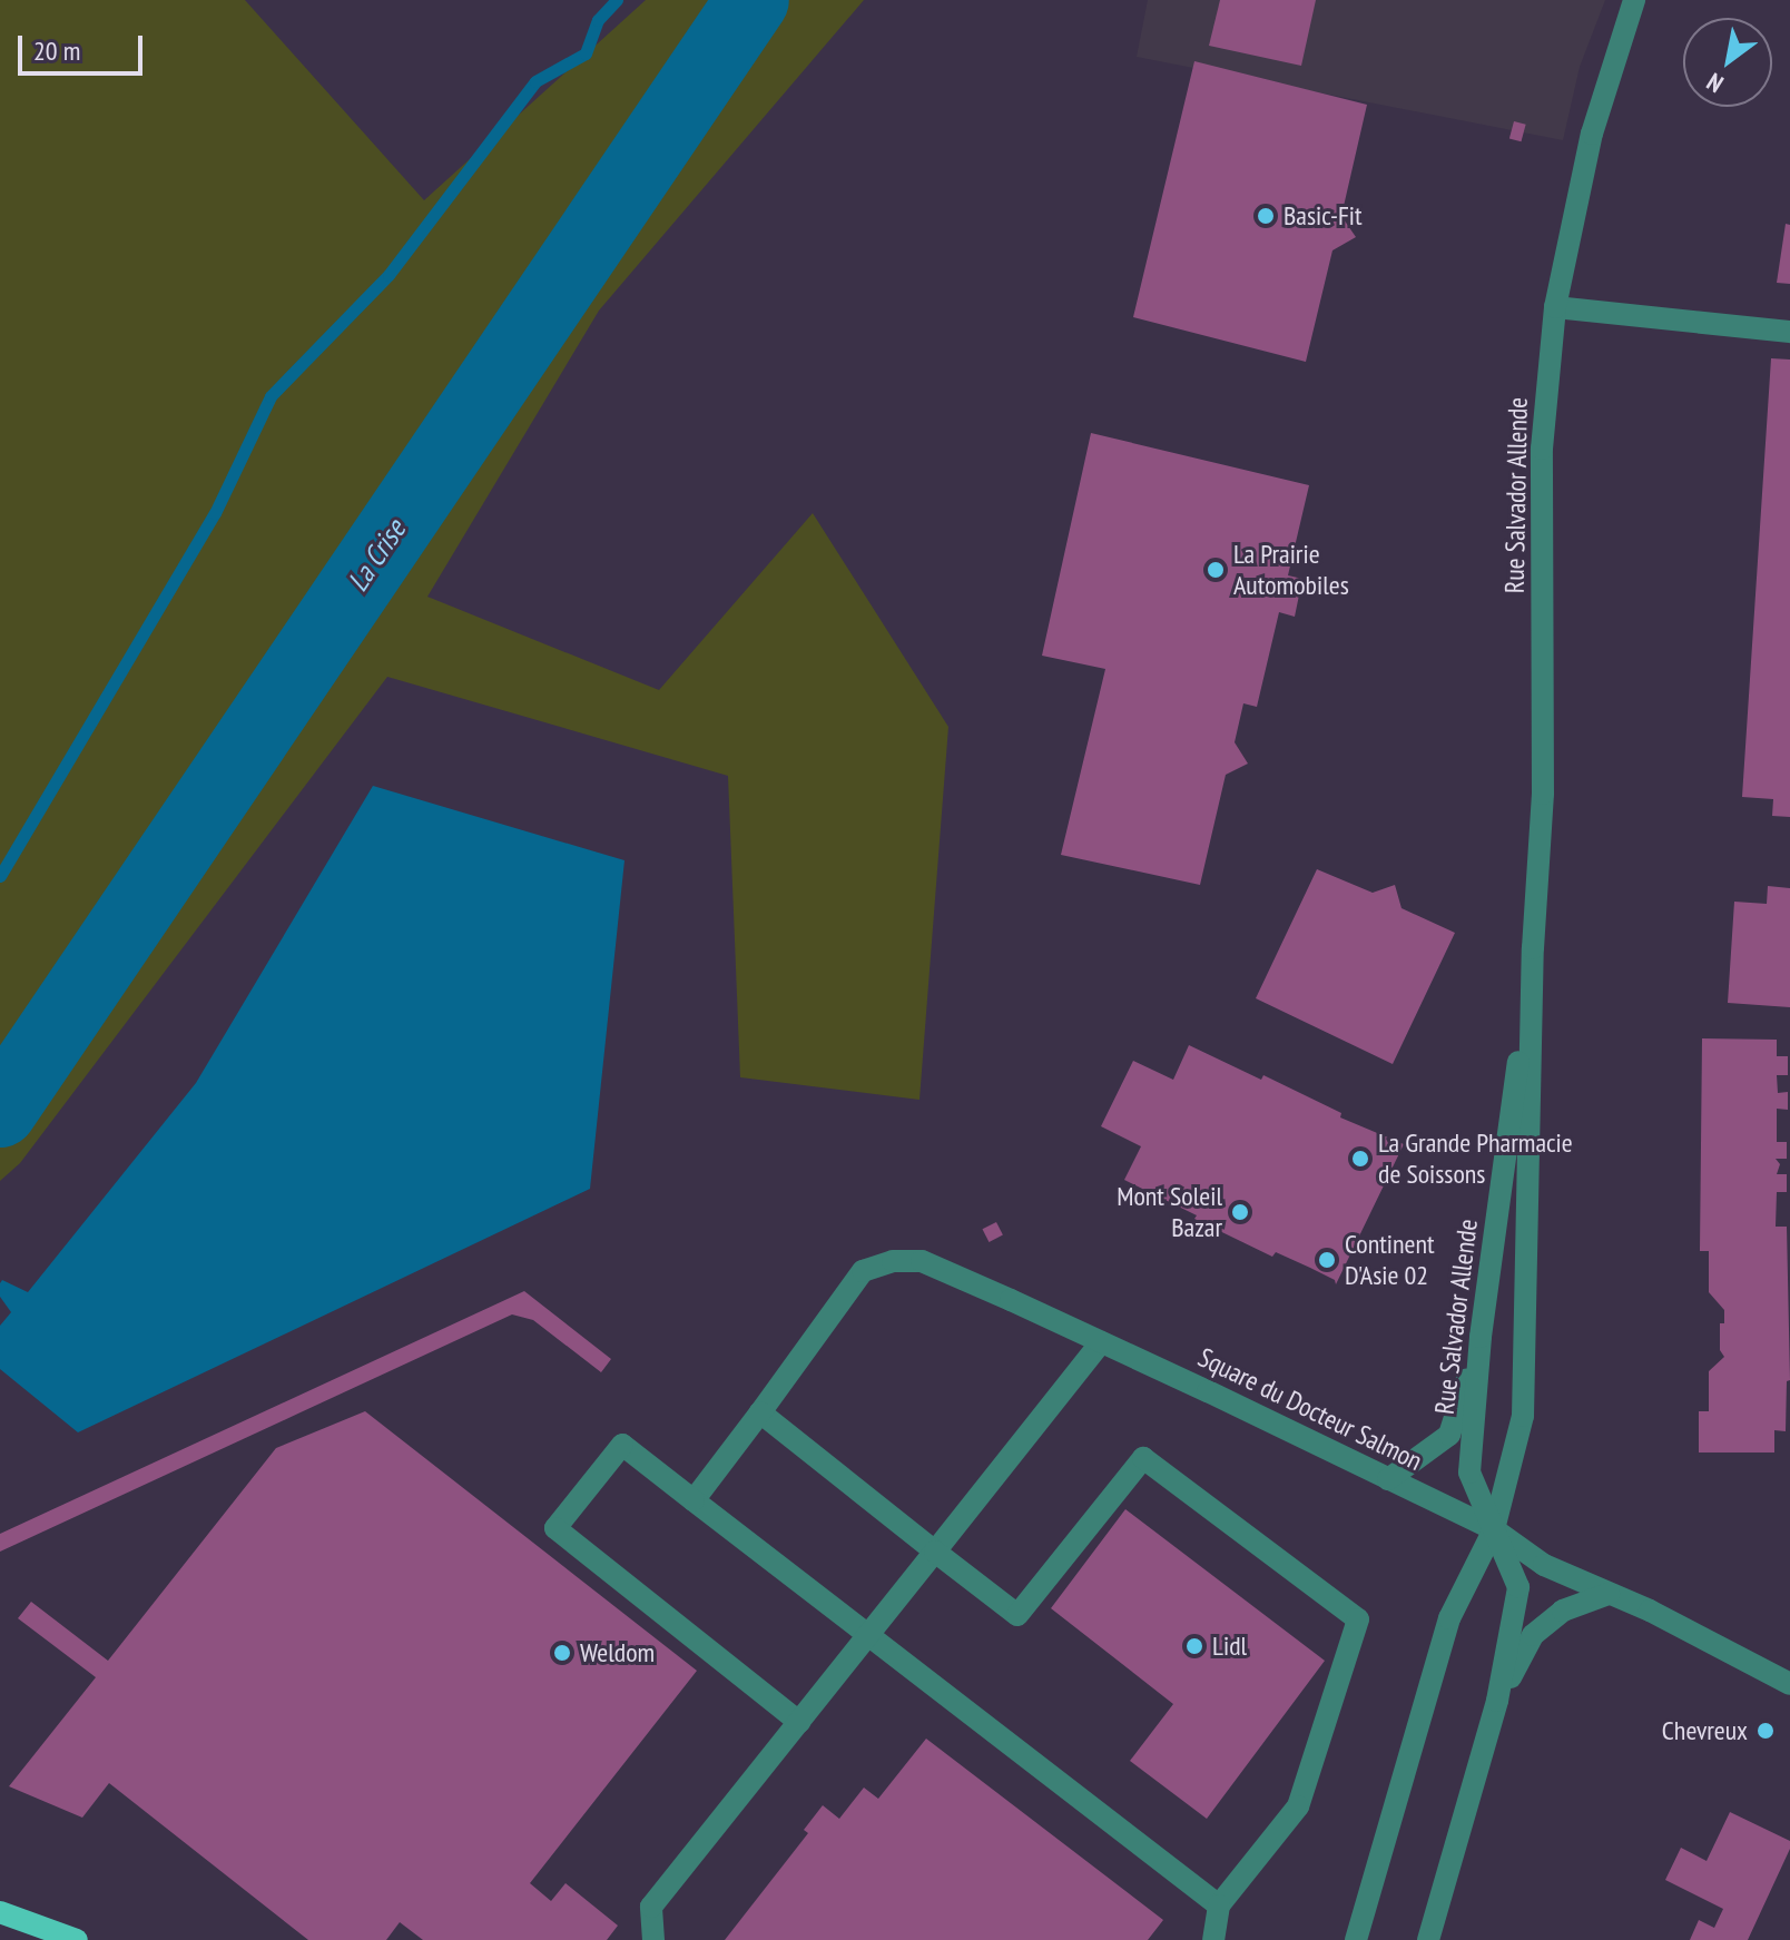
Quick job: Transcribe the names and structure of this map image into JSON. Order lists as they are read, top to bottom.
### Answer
{
  "streets": {
    "street": ["Rue Salvador Allende", "Square du Docteur Salmon"]
  },
  "crossings": [
    ["Rue Salvador Allende", "Square du Docteur Salmon"]
  ],
  "water": ["La Crise"],
  "places": [
    "Basic-Fit",
    "La Prairie Automobiles",
    "La Grande Pharmacie de Soissons",
    "Mont Soleil Bazar",
    "Continent D'Asie 02",
    "Lidl",
    "Weldom",
    "Chevreux"
  ],
  "scale_bar": "20 m",
  "north": "bottom left"
}
